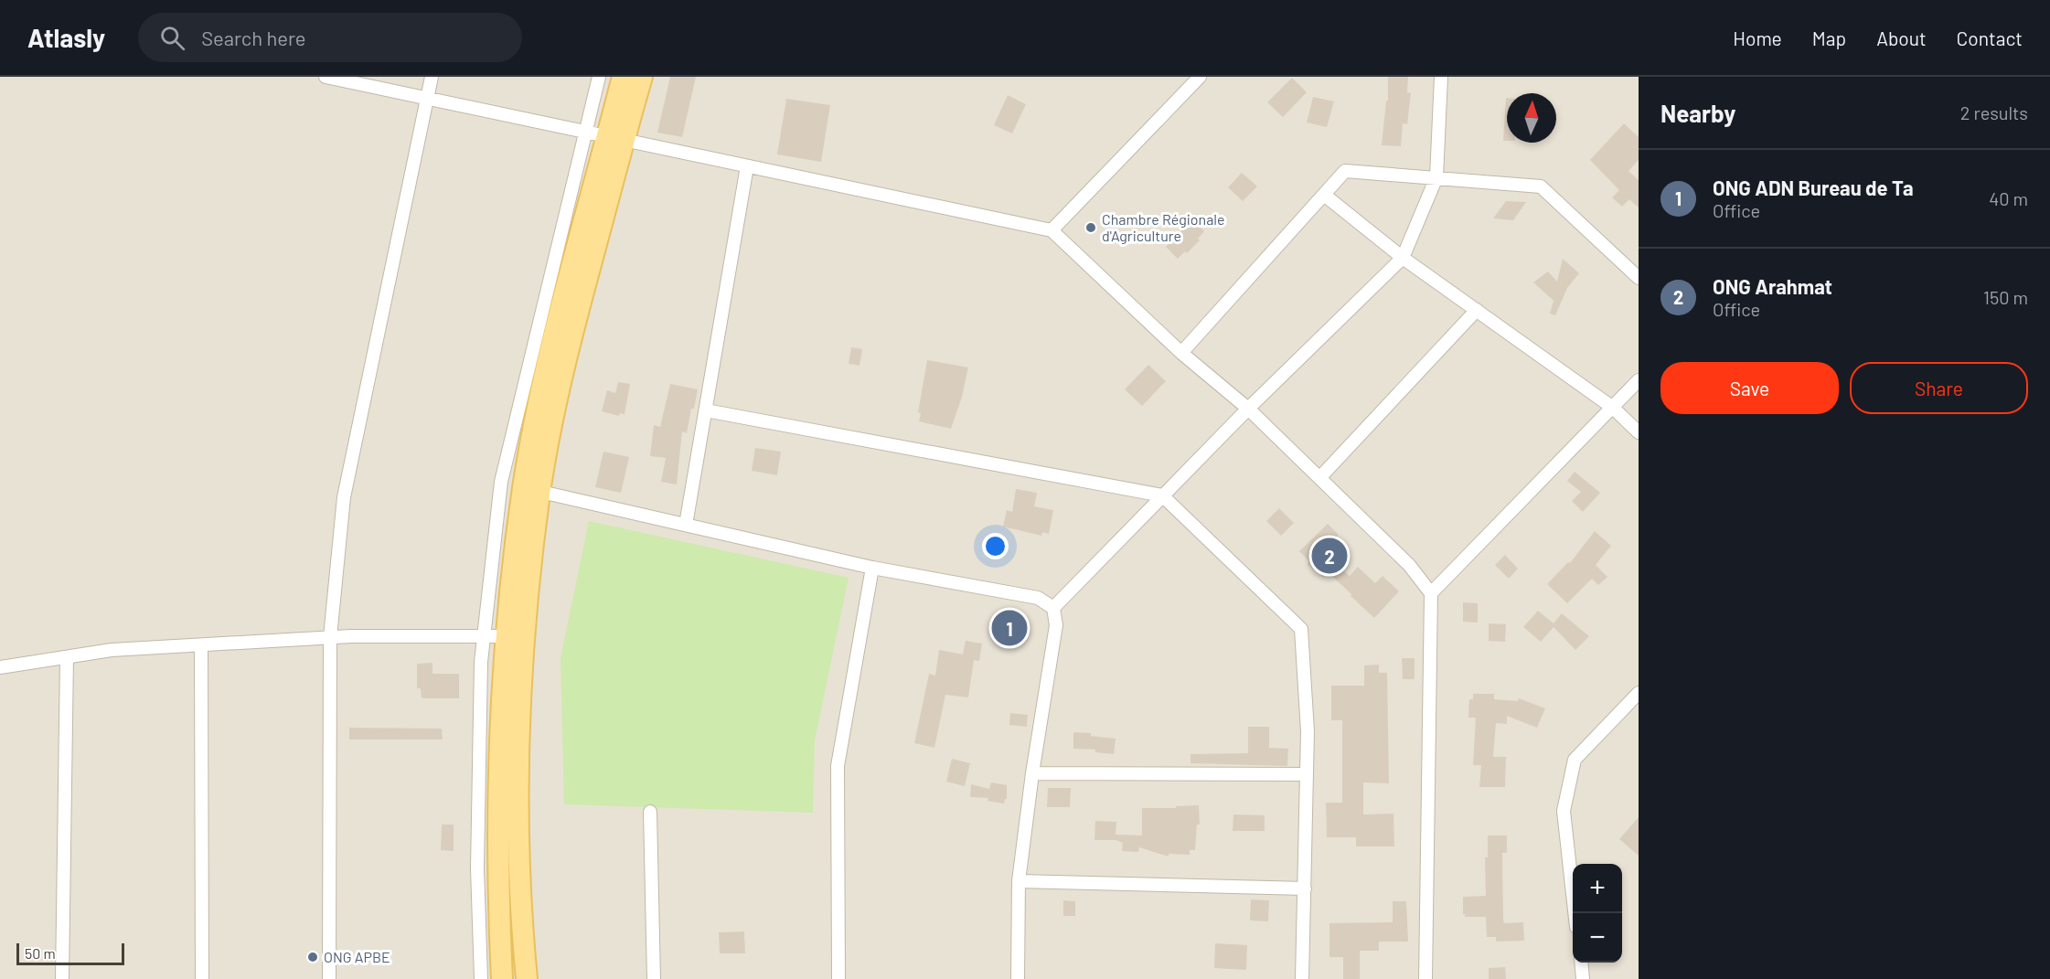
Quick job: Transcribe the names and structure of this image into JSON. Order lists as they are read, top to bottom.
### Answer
{
  "places": ["Chambre Régionale d'Agriculture", "ONG APBE"],
  "scale_bar": "50 m",
  "north": "top",
  "page": {
    "header": "Atlasly",
    "search": "Search here",
    "nav": [
      "Home",
      "Map",
      "About",
      "Contact"
    ],
    "heading": ["Nearby", "2 results"],
    "list": [
      {
        "mark": "1",
        "name": "ONG ADN Bureau de Ta",
        "note": "Office",
        "value": "40 m"
      },
      {
        "mark": "2",
        "name": "ONG Arahmat",
        "note": "Office",
        "value": "150 m"
      }
    ],
    "buttons": ["Save", "Share"],
    "pins": ["2", "1"],
    "map_buttons": ["+", "−"],
    "scale": "50 m"
  }
}
